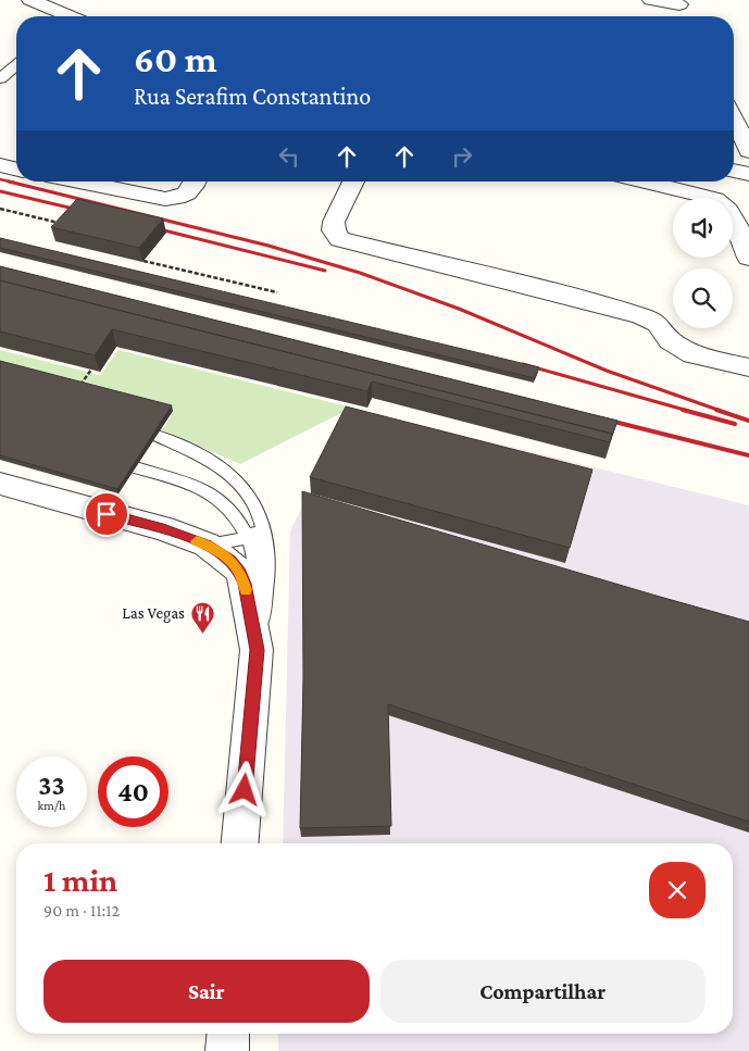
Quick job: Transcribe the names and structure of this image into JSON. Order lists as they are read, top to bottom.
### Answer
{
  "places": {
    "restaurant": ["Las Vegas"]
  },
  "page": {
    "turn": ["60 m", "Rua Serafim Constantino"],
    "speed": "33 km/h",
    "limit": "40",
    "heading": ["1 min", "90 m · 11:12"],
    "buttons": ["Sair", "Compartilhar"]
  }
}
